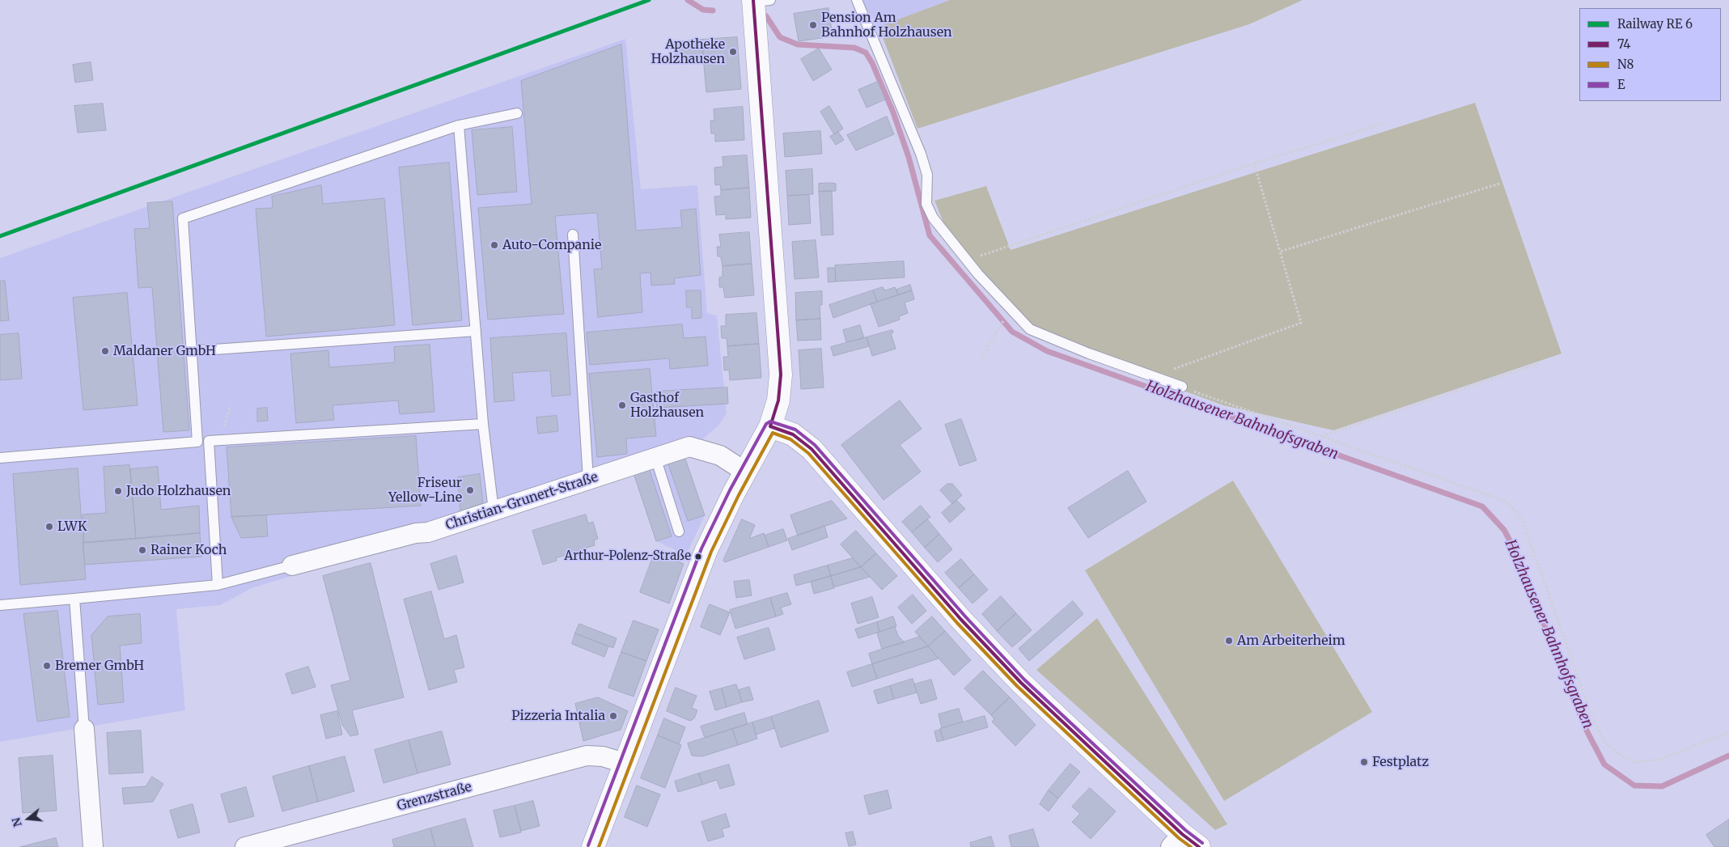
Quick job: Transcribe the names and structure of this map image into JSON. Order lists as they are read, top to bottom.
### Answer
{
  "streets": {
    "street": ["Christian-Grunert-Straße", "Grenzstraße"]
  },
  "water": ["Holzhausener Bahnhofsgraben"],
  "places": [
    "Pension Am Bahnhof Holzhausen",
    "Apotheke Holzhausen",
    "Auto-Companie",
    "Maldaner GmbH",
    "Gasthof Holzhausen",
    "Friseur Yellow-Line",
    "Judo Holzhausen",
    "LWK",
    "Rainer Koch",
    "Arthur-Polenz-Straße",
    "Am Arbeiterheim",
    "Bremer GmbH",
    "Pizzeria Intalia",
    "Festplatz"
  ],
  "lines": ["transit line 74", "transit line E", "transit line N8"],
  "legend": [
    "Railway RE 6",
    "74",
    "N8",
    "E"
  ],
  "north": "left"
}
